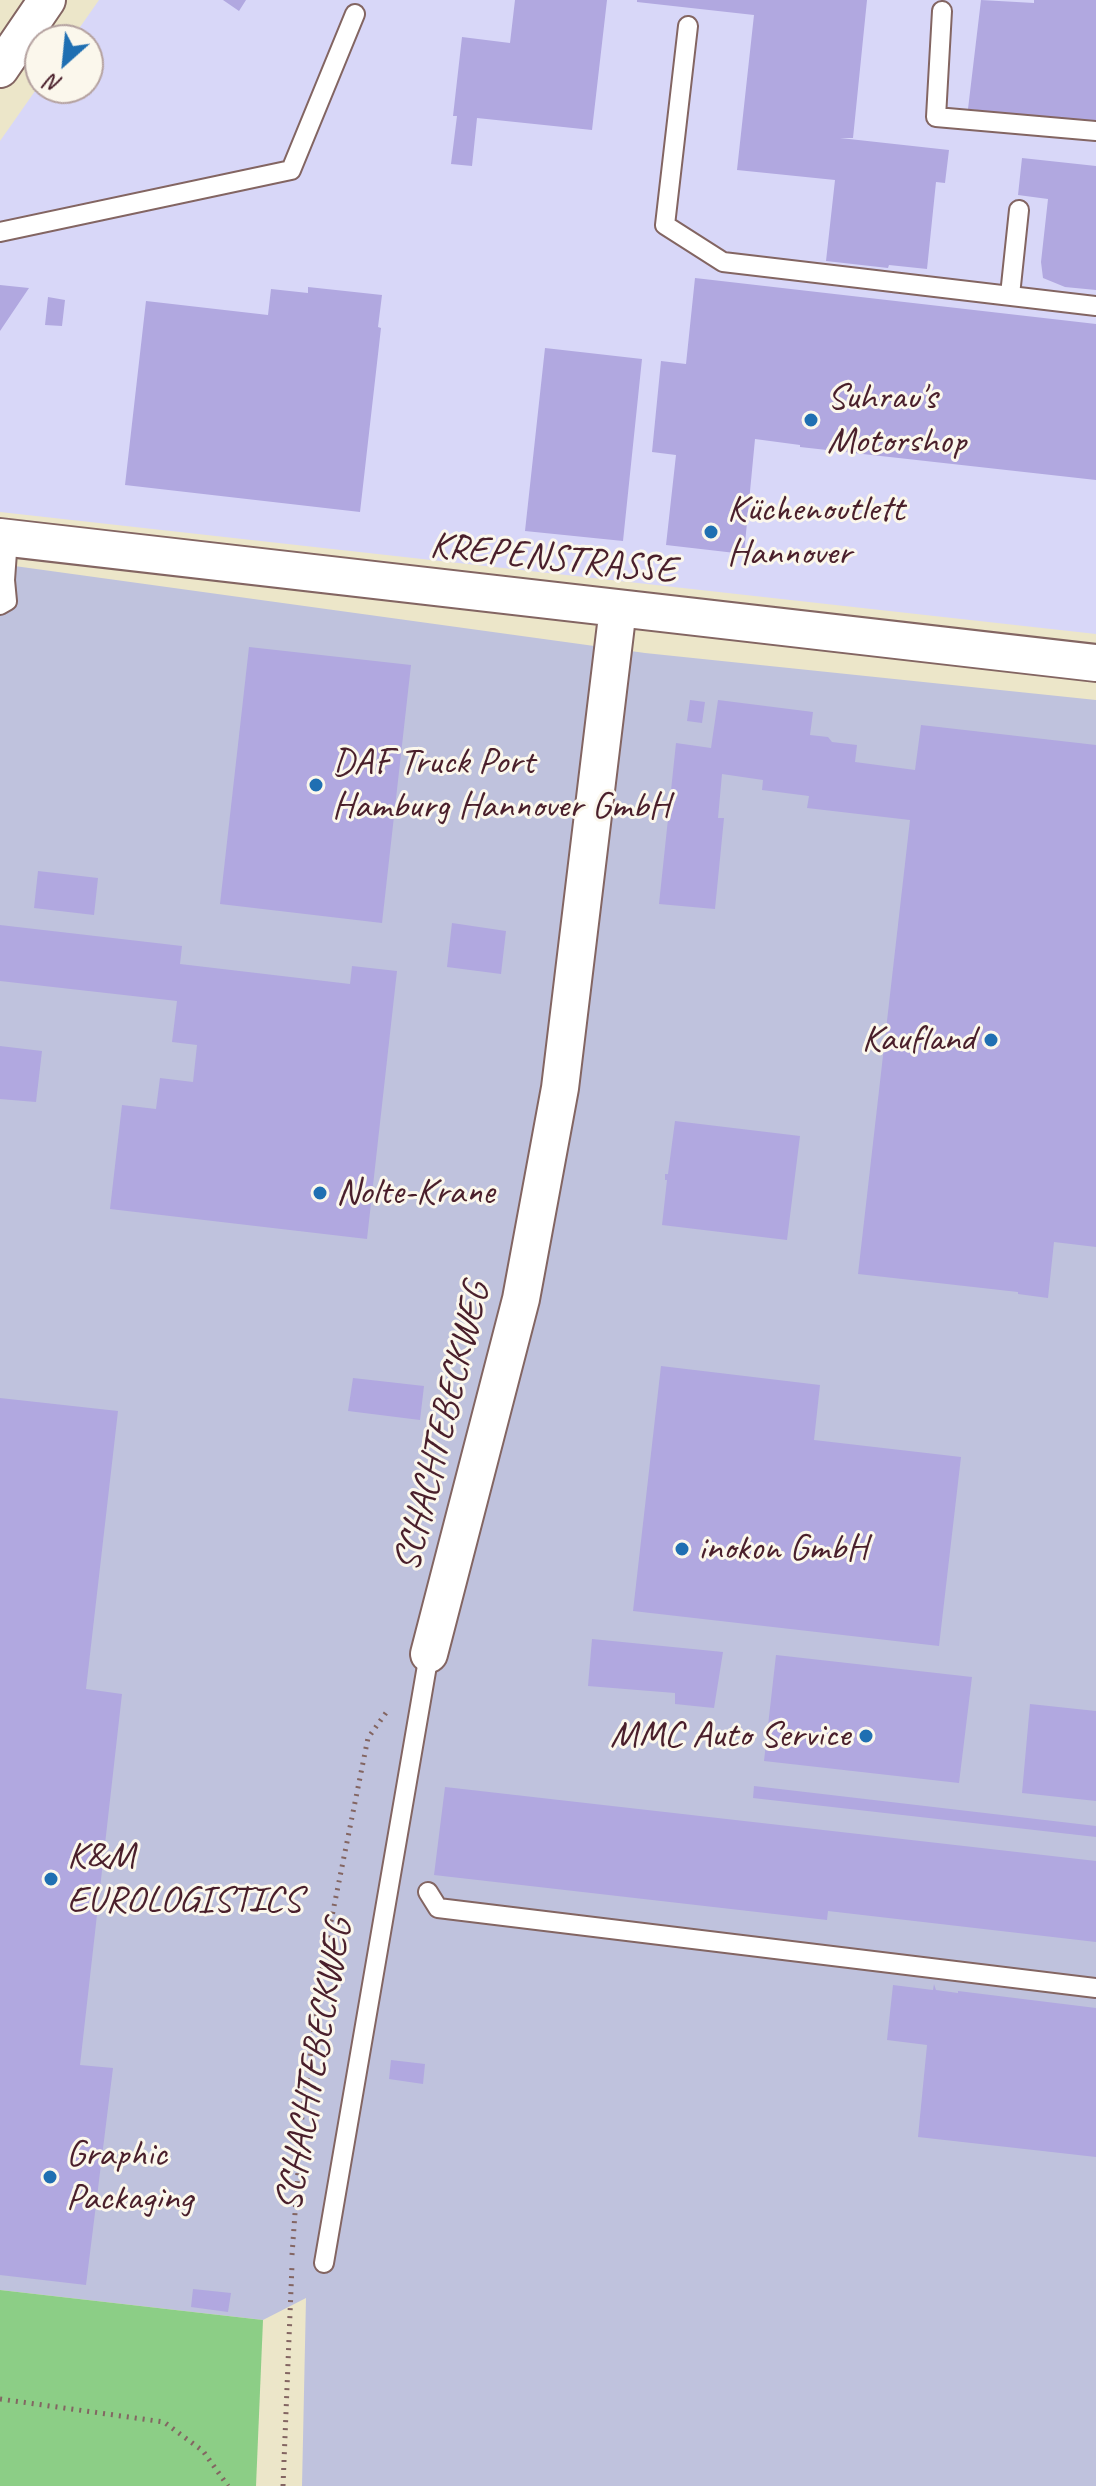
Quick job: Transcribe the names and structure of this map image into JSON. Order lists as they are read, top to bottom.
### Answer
{
  "streets": {
    "street": ["KREPENSTRASSE", "SCHACHTEBECKWEG"]
  },
  "crossings": [
    ["KREPENSTRASSE", "SCHACHTEBECKWEG"]
  ],
  "places": [
    "Suhrau's Motorshop",
    "Küchenoutlett Hannover",
    "DAF Truck Port Hamburg Hannover GmbH",
    "Kaufland",
    "Nolte-Krane",
    "inokon GmbH",
    "MMC Auto Service",
    "K&M EUROLOGISTICS",
    "Graphic Packaging"
  ],
  "north": "bottom left"
}
